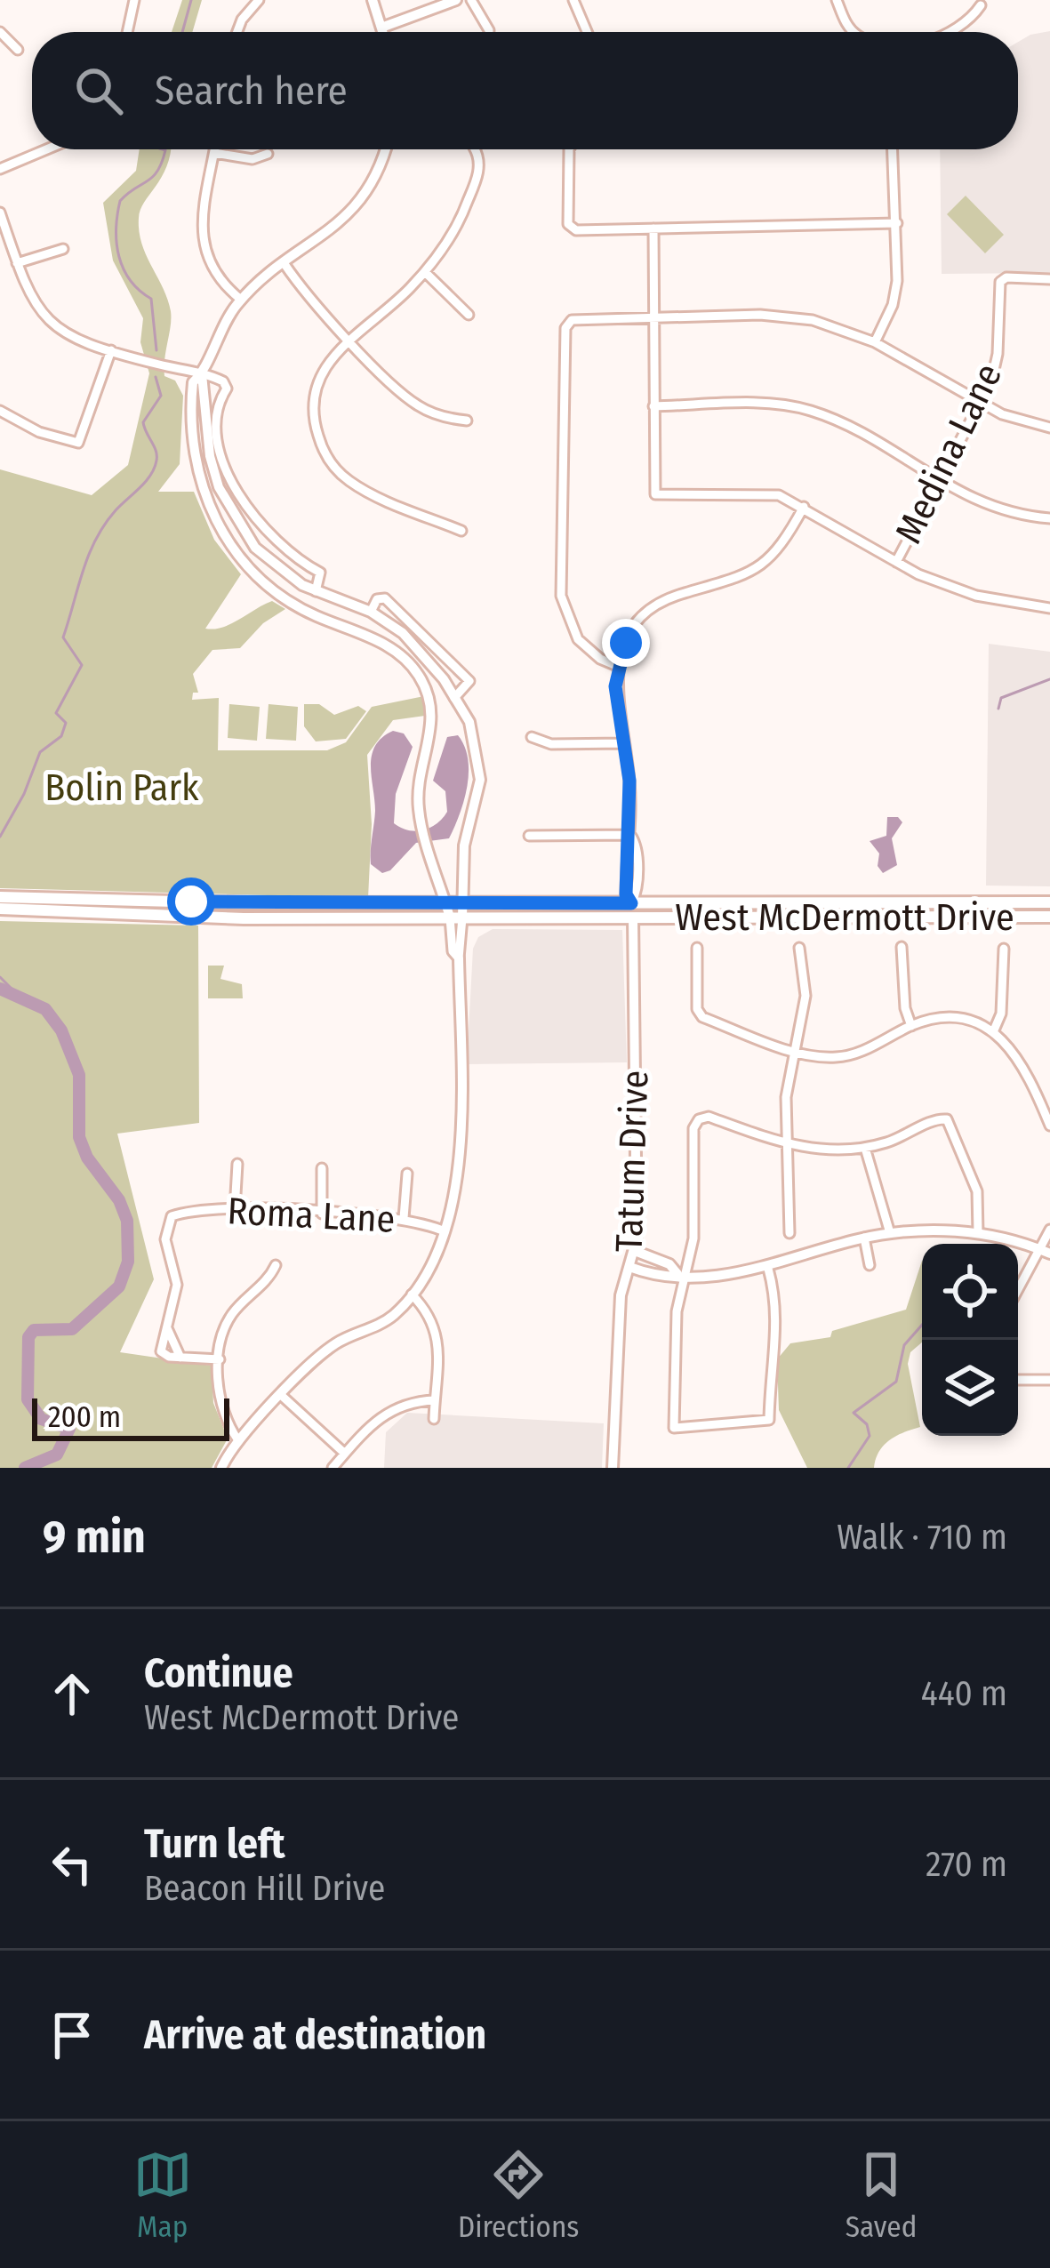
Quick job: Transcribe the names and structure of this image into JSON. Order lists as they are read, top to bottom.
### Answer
{
  "streets": {
    "main road": ["West McDermott Drive"],
    "street": ["Medina Lane", "Tatum Drive", "Roma Lane"]
  },
  "crossings": [
    ["West McDermott Drive", "Tatum Drive"]
  ],
  "parks": ["Bolin Park"],
  "scale_bar": "200 m",
  "page": {
    "search": "Search here",
    "scale": "200 m",
    "heading": ["9 min", "Walk · 710 m"],
    "list": [
      ["Continue", "West McDermott Drive", "440 m"],
      ["Turn left", "Beacon Hill Drive", "270 m"],
      "Arrive at destination"
    ],
    "nav": ["Map", "Directions", "Saved"]
  }
}
